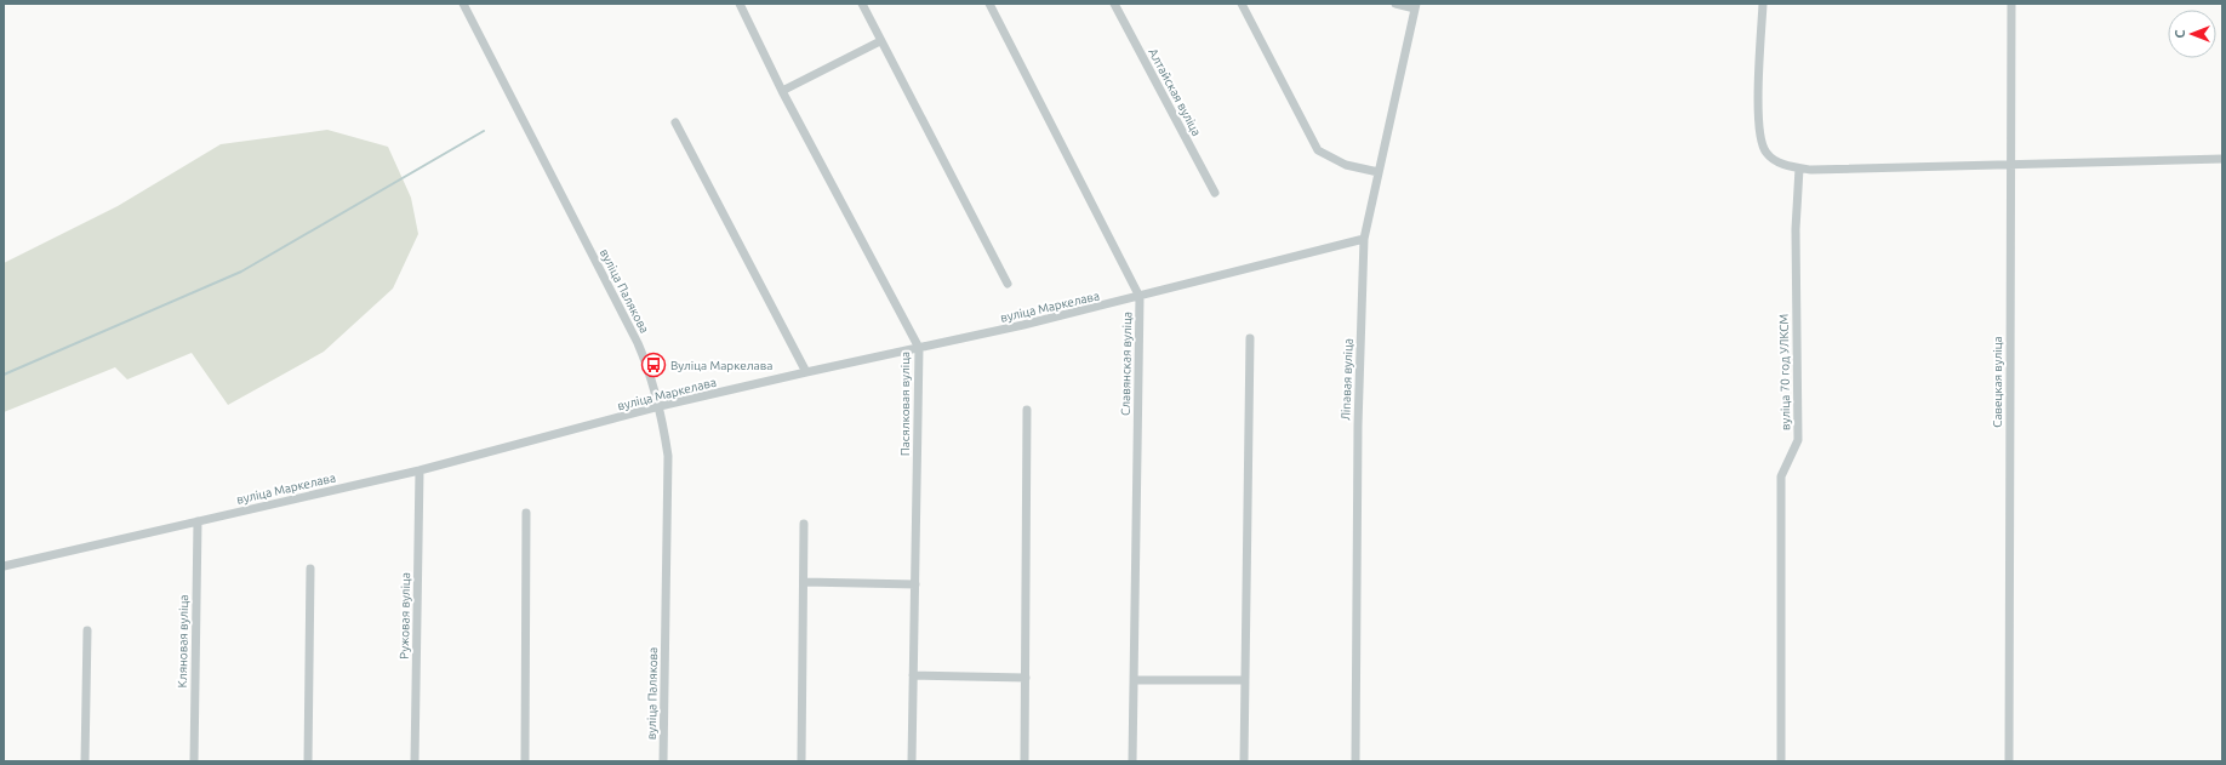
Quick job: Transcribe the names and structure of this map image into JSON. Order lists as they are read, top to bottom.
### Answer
{
  "streets": {
    "street": [
      "Алтайская вуліца",
      "вуліца Палякова",
      "вуліца Маркелава",
      "Славянская вуліца",
      "вуліца 70 год УЛКСМ",
      "Ліпавая вуліца",
      "Савецкая вуліца",
      "Пасялковая вуліца",
      "Ружовая вуліца",
      "Кляновая вуліца"
    ]
  },
  "crossings": [
    ["вуліца Палякова", "вуліца Маркелава"],
    ["вуліца Маркелава", "Славянская вуліца"],
    ["вуліца Маркелава", "Ліпавая вуліца"],
    ["вуліца Маркелава", "Пасялковая вуліца"],
    ["вуліца Маркелава", "Ружовая вуліца"],
    ["вуліца Маркелава", "Кляновая вуліца"]
  ],
  "places": {
    "bus stop": ["Вуліца Маркелава"]
  },
  "north": "left"
}
